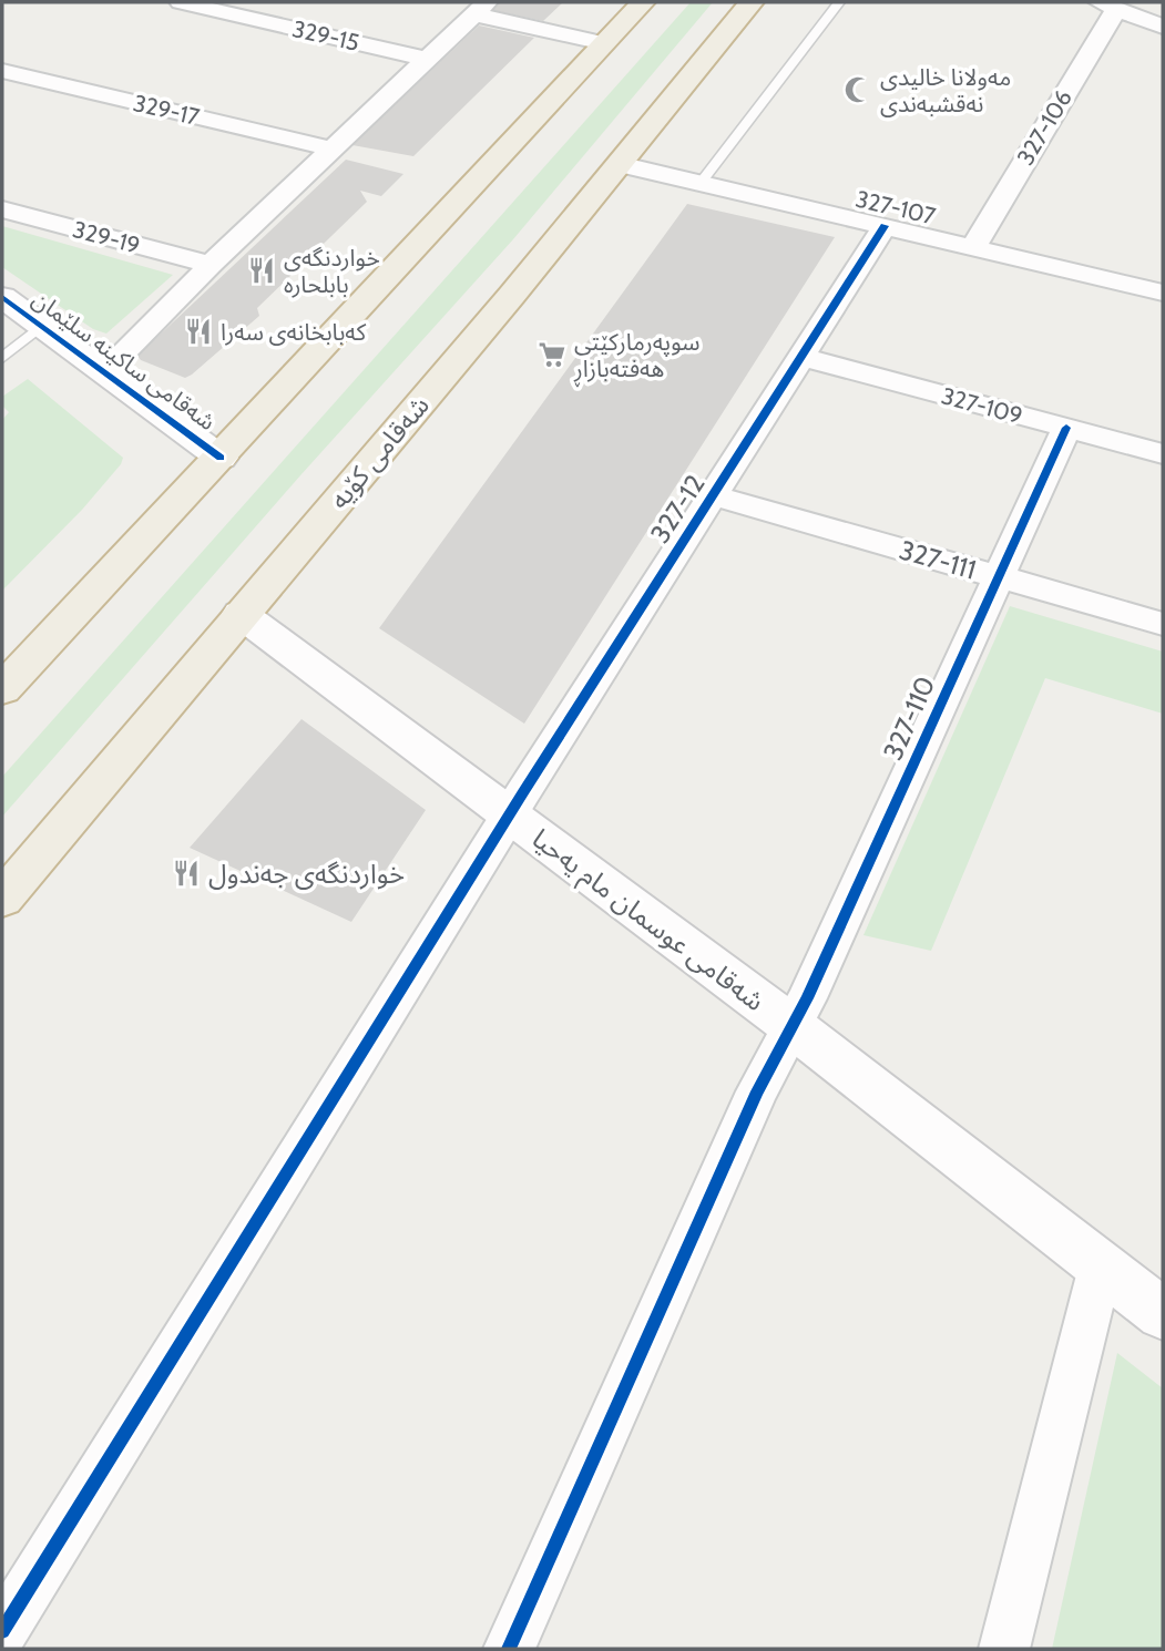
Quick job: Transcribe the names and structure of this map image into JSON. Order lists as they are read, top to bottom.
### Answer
{
  "streets": {
    "highway": ["شەقامی کۆیە"],
    "street": [
      "329-15",
      "329-17",
      "327-106",
      "327-107",
      "329-19",
      "شەقامی ساکینە سلێمان",
      "327-109",
      "327-12",
      "327-111",
      "327-110",
      "شەقامی عوسمان مام یەحیا"
    ]
  },
  "crossings": [
    ["327-106", "327-107"],
    ["327-107", "شەقامی کۆیە"],
    ["327-107", "327-12"],
    ["327-109", "327-12"],
    ["327-109", "327-110"],
    ["شەقامی کۆیە", "شەقامی عوسمان مام یەحیا"],
    ["327-12", "327-111"],
    ["327-12", "شەقامی عوسمان مام یەحیا"],
    ["327-111", "327-110"],
    ["327-110", "شەقامی عوسمان مام یەحیا"]
  ],
  "places": {
    "mosque": ["مەولانا خالیدی نەقشبەندی"],
    "restaurant": ["خواردنگەی بابلحارە", "کەبابخانەی سەرا", "خواردنگەی جەندول"],
    "supermarket": ["سوپەرمارکێتی هەفتەبازاڕ"]
  }
}
